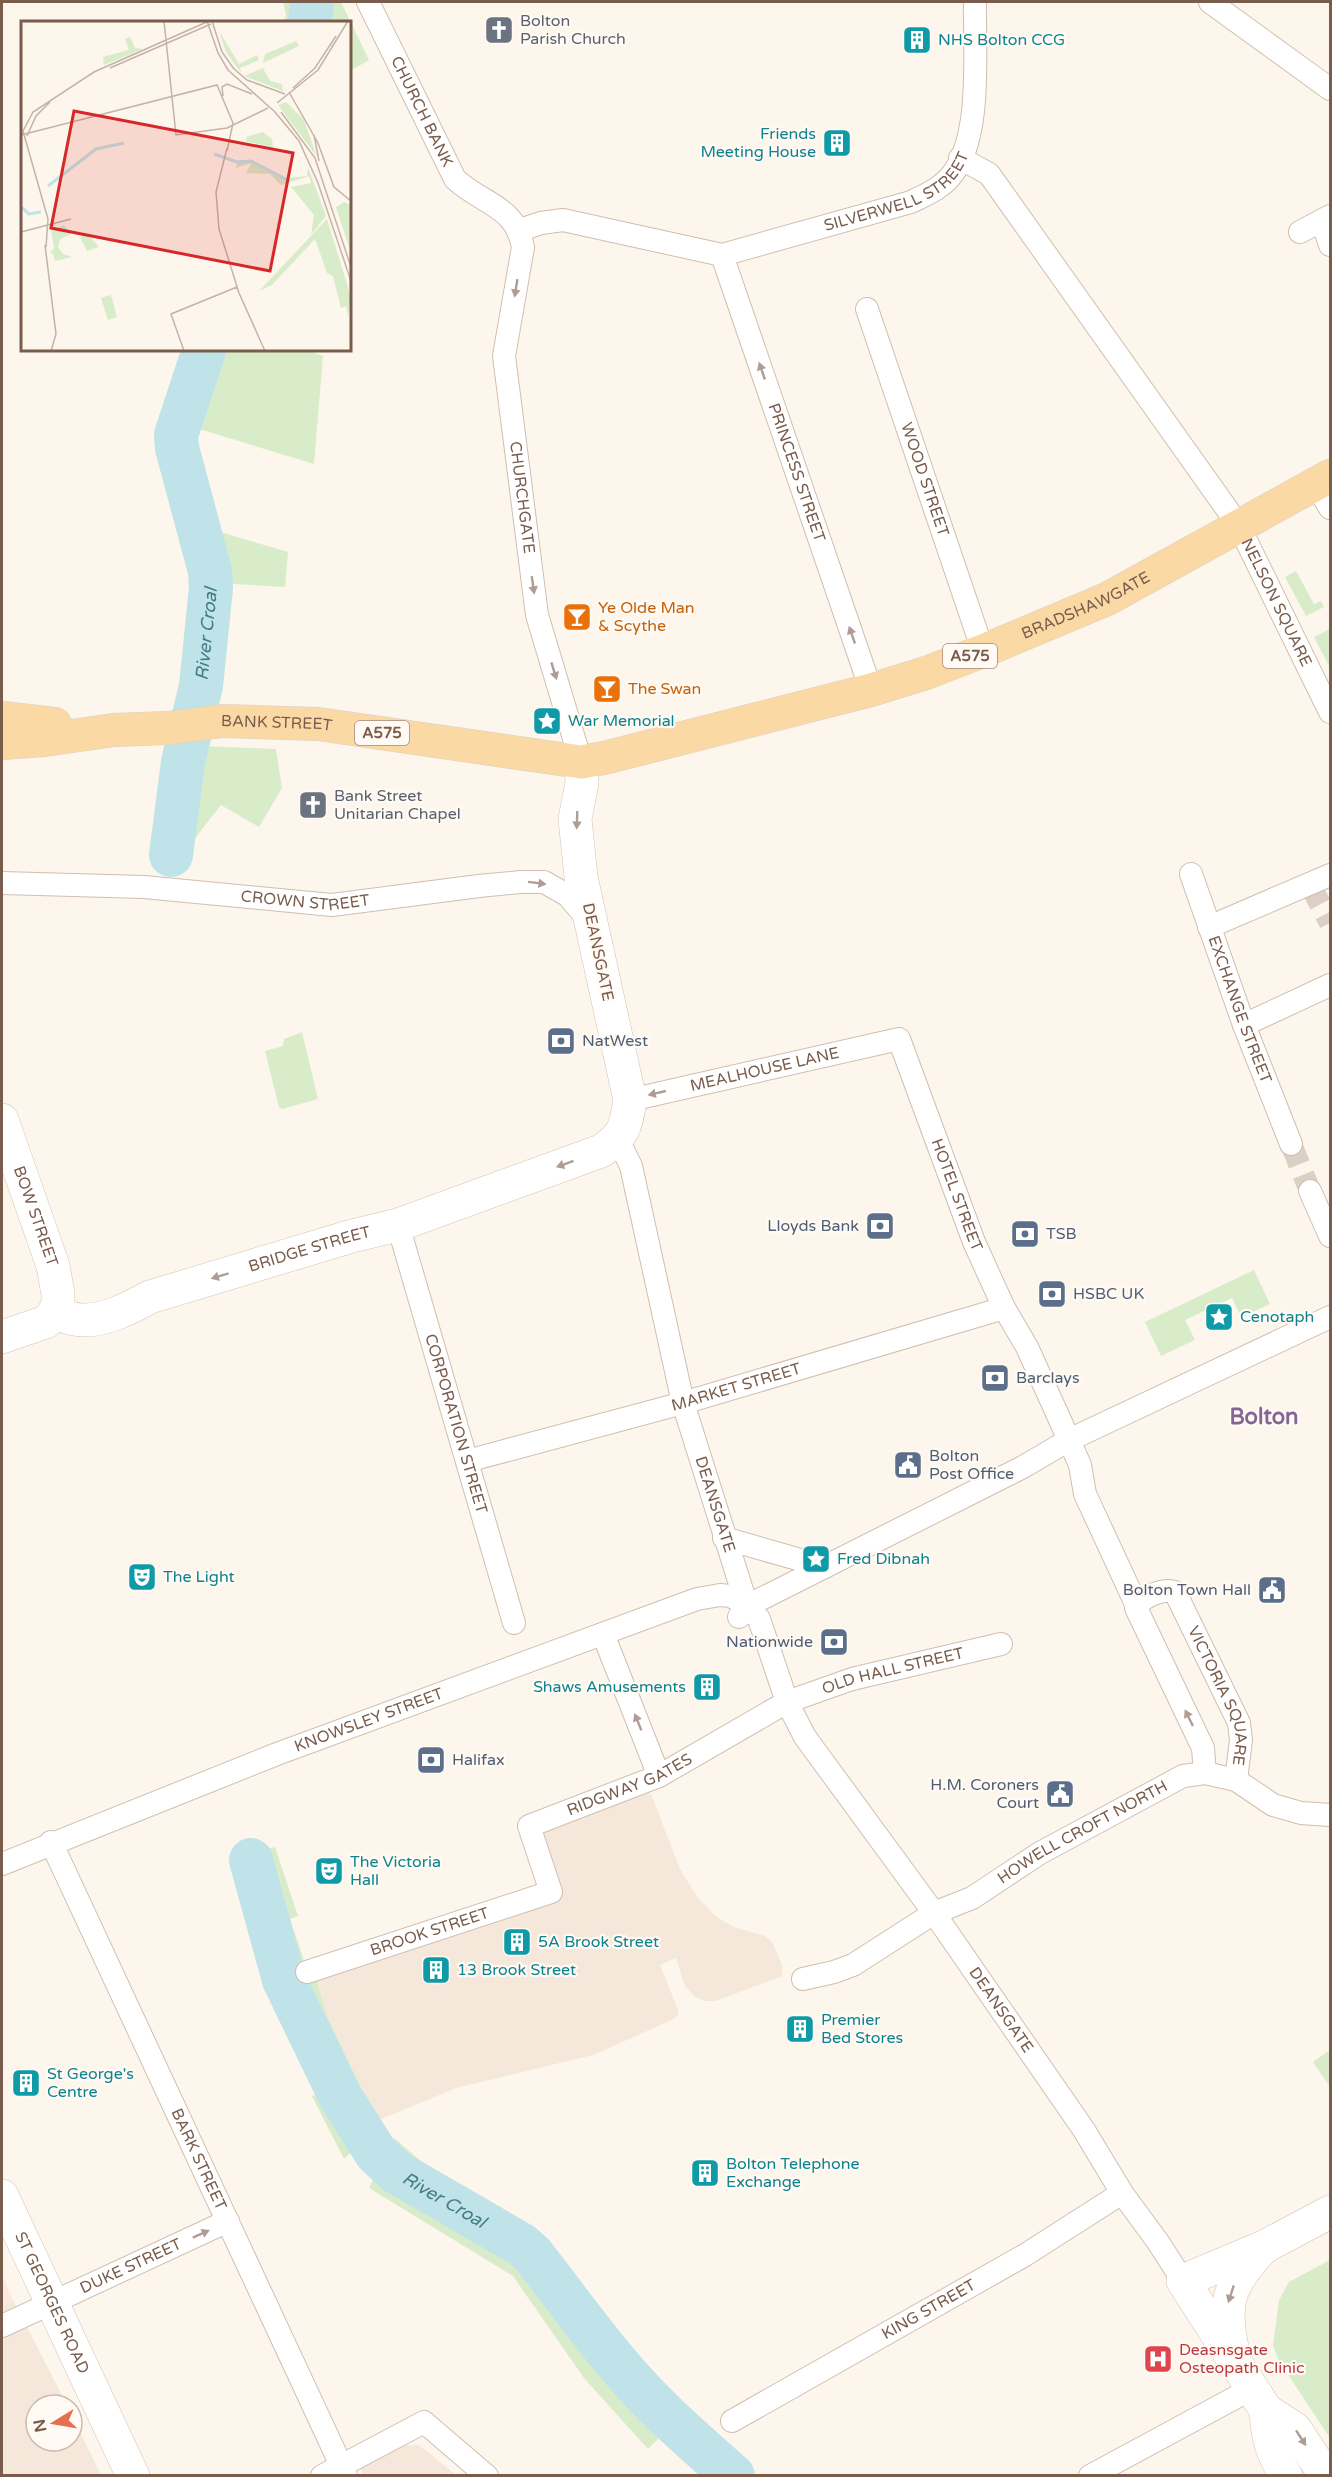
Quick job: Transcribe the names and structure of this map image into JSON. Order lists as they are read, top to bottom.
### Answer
{
  "streets": {
    "main road": ["BRADSHAWGATE", "A575", "BANK STREET"],
    "street": [
      "CHURCH BANK",
      "SILVERWELL STREET",
      "PRINCESS STREET",
      "WOOD STREET",
      "CHURCHGATE",
      "NELSON SQUARE",
      "CROWN STREET",
      "DEANSGATE",
      "EXCHANGE STREET",
      "MEALHOUSE LANE",
      "HOTEL STREET",
      "BOW STREET",
      "BRIDGE STREET",
      "MARKET STREET",
      "CORPORATION STREET",
      "OLD HALL STREET",
      "VICTORIA SQUARE",
      "KNOWSLEY STREET",
      "RIDGWAY GATES",
      "HOWELL CROFT NORTH",
      "BROOK STREET",
      "BARK STREET",
      "DUKE STREET",
      "ST GEORGES ROAD",
      "KING STREET"
    ]
  },
  "crossings": [
    ["CHURCH BANK", "SILVERWELL STREET"],
    ["CHURCH BANK", "CHURCHGATE"],
    ["SILVERWELL STREET", "PRINCESS STREET"],
    ["SILVERWELL STREET", "CHURCHGATE"],
    ["SILVERWELL STREET", "NELSON SQUARE"],
    ["SILVERWELL STREET", "BRADSHAWGATE"],
    ["PRINCESS STREET", "BRADSHAWGATE"],
    ["WOOD STREET", "BRADSHAWGATE"],
    ["CHURCHGATE", "BRADSHAWGATE"],
    ["CHURCHGATE", "BANK STREET"],
    ["CHURCHGATE", "DEANSGATE"],
    ["NELSON SQUARE", "BRADSHAWGATE"],
    ["BRADSHAWGATE", "BANK STREET"],
    ["BRADSHAWGATE", "DEANSGATE"],
    ["A575", "BANK STREET"],
    ["BANK STREET", "DEANSGATE"],
    ["CROWN STREET", "DEANSGATE"],
    ["DEANSGATE", "MEALHOUSE LANE"],
    ["DEANSGATE", "BRIDGE STREET"],
    ["DEANSGATE", "MARKET STREET"],
    ["DEANSGATE", "OLD HALL STREET"],
    ["DEANSGATE", "KNOWSLEY STREET"],
    ["DEANSGATE", "RIDGWAY GATES"],
    ["DEANSGATE", "HOWELL CROFT NORTH"],
    ["DEANSGATE", "KING STREET"],
    ["MEALHOUSE LANE", "HOTEL STREET"],
    ["HOTEL STREET", "MARKET STREET"],
    ["HOTEL STREET", "VICTORIA SQUARE"],
    ["BOW STREET", "BRIDGE STREET"],
    ["BRIDGE STREET", "CORPORATION STREET"],
    ["MARKET STREET", "CORPORATION STREET"],
    ["OLD HALL STREET", "RIDGWAY GATES"],
    ["VICTORIA SQUARE", "HOWELL CROFT NORTH"],
    ["KNOWSLEY STREET", "BARK STREET"],
    ["RIDGWAY GATES", "BROOK STREET"],
    ["BARK STREET", "DUKE STREET"],
    ["DUKE STREET", "ST GEORGES ROAD"]
  ],
  "one_way": [
    "PRINCESS STREET",
    "CHURCHGATE",
    "CROWN STREET",
    "MEALHOUSE LANE",
    "BRIDGE STREET",
    "VICTORIA SQUARE",
    "DUKE STREET"
  ],
  "districts": ["Bolton"],
  "water": ["River Croal"],
  "places": {
    "church": ["Bolton Parish Church", "Bank Street Unitarian Chapel"],
    "building": [
      "NHS Bolton CCG",
      "Friends Meeting House",
      "Shaws Amusements",
      "5A Brook Street",
      "13 Brook Street",
      "Premier Bed Stores",
      "St George's Centre",
      "Bolton Telephone Exchange"
    ],
    "bar": ["Ye Olde Man & Scythe", "The Swan"],
    "place": ["War Memorial", "Cenotaph", "Fred Dibnah"],
    "bank": [
      "NatWest",
      "Lloyds Bank",
      "TSB",
      "HSBC UK",
      "Barclays",
      "Nationwide",
      "Halifax"
    ],
    "public building": ["Bolton Post Office", "Bolton Town Hall", "H.M. Coroners Court"],
    "theatre": ["The Light", "The Victoria Hall"],
    "hospital": ["Deasnsgate Osteopath Clinic"]
  },
  "north": "left"
}
